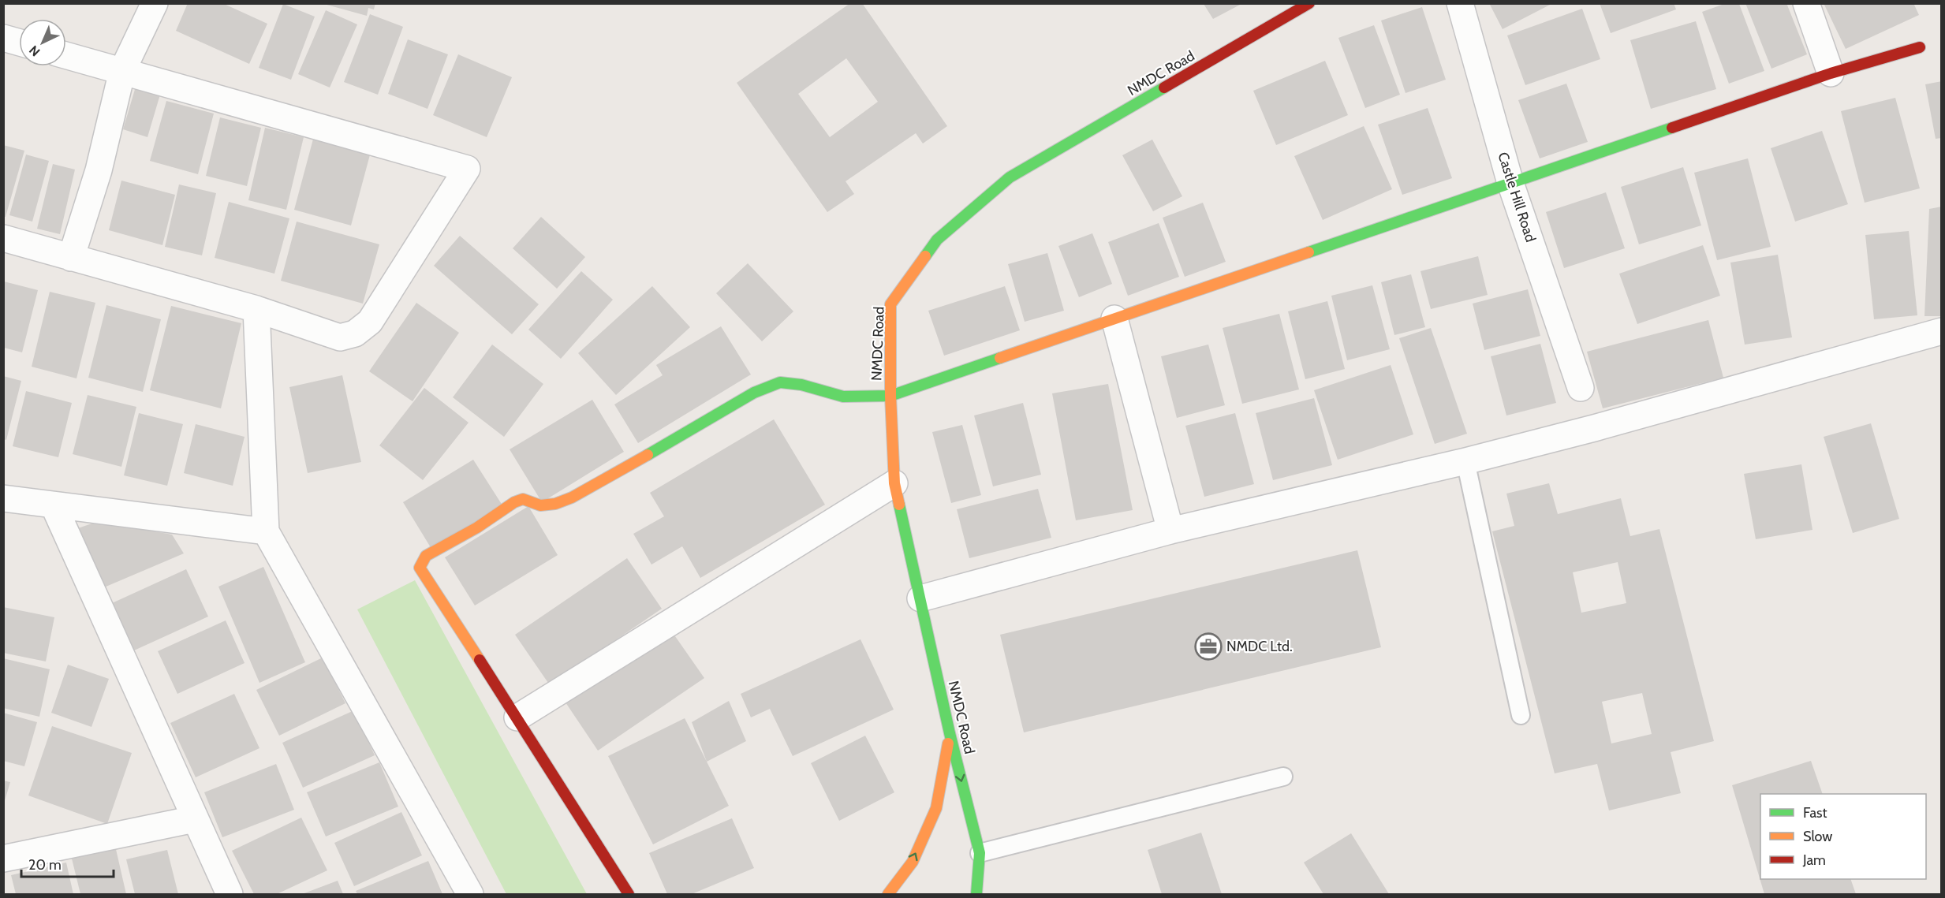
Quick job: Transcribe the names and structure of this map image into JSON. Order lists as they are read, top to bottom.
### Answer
{
  "streets": {
    "street": ["NMDC Road", "Castle Hill Road"]
  },
  "places": {
    "office": ["NMDC Ltd."]
  },
  "legend": ["Fast", "Slow", "Jam"],
  "scale_bar": "20 m",
  "north": "bottom left"
}
